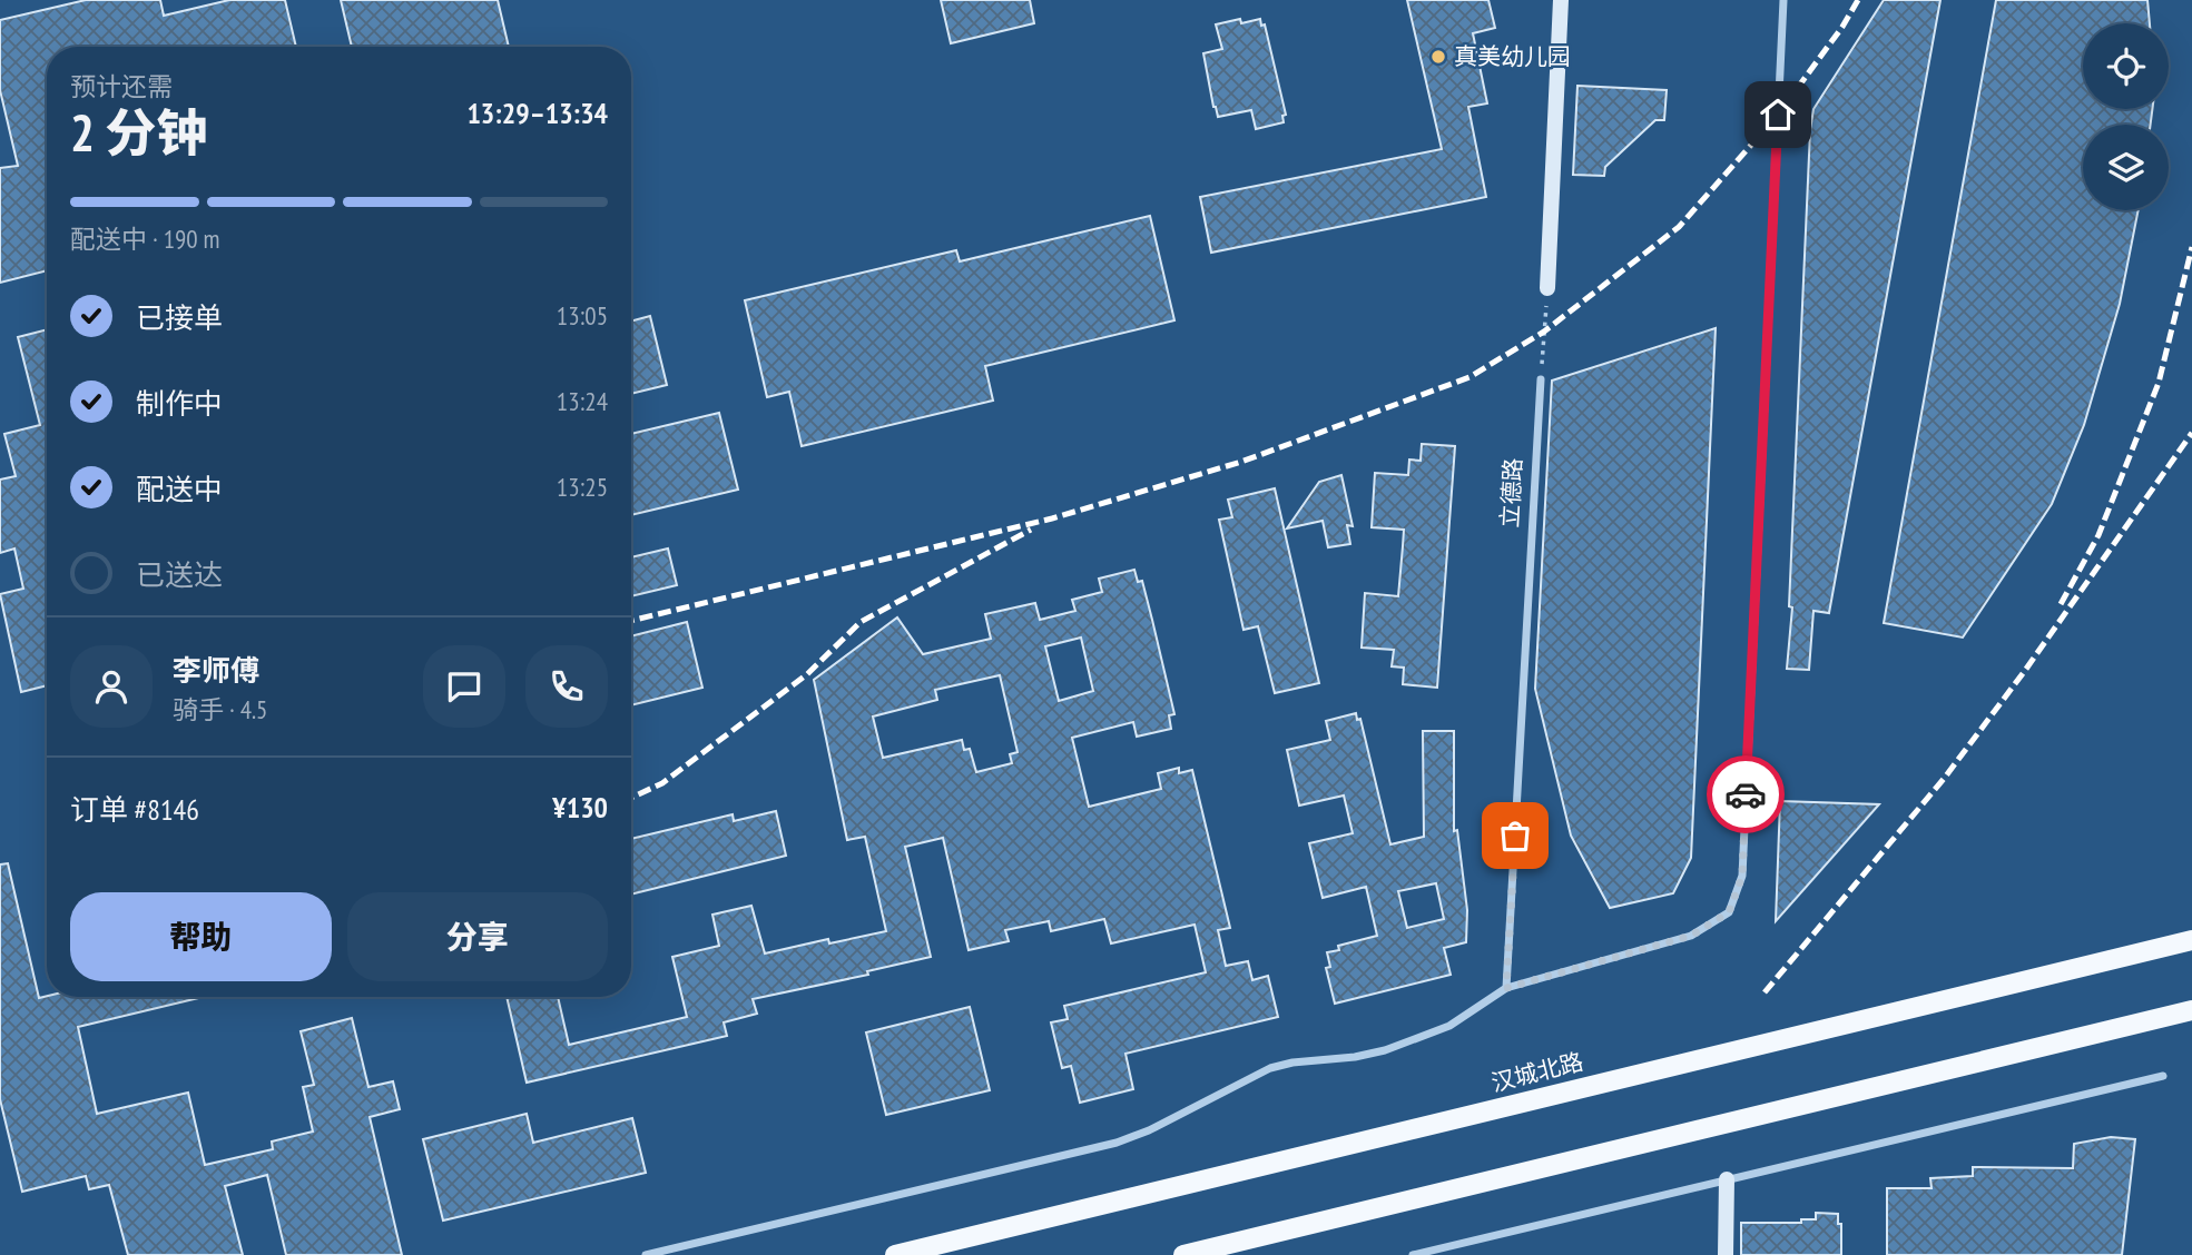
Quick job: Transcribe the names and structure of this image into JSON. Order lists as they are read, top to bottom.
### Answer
{
  "streets": {
    "main road": ["汉城北路"],
    "street": ["立德路"]
  },
  "places": ["真美幼儿园"],
  "page": {
    "heading": ["2 分钟", "预计还需", "13:29–13:34"],
    "panel": [
      "李师傅",
      "骑手 · 4.5",
      "订单 #8146",
      "¥130"
    ],
    "bar": "配送中 · 190 m",
    "list": [
      ["已接单", "13:05"],
      ["制作中", "13:24"],
      ["配送中", "13:25"],
      "已送达"
    ],
    "buttons": ["帮助", "分享"]
  }
}
